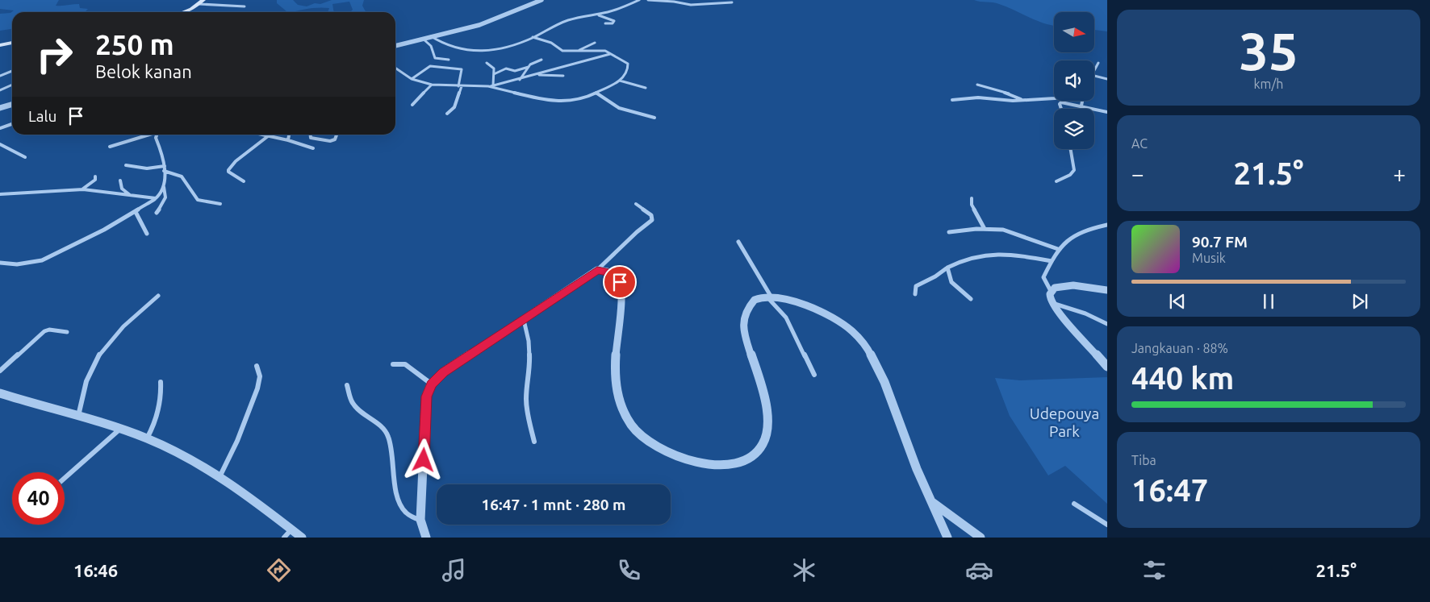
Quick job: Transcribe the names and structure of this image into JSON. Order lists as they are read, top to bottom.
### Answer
{
  "parks": ["Udepouya Park"],
  "north": "right",
  "page": {
    "tile": [
      ["35", "km/h"],
      "AC",
      ["Jangkauan · 88%", "440 km"],
      ["Tiba", "16:47"]
    ],
    "turn": ["250 m", "Belok kanan"],
    "then": "Lalu",
    "heat": ["−", "21.5°", "+"],
    "song": ["90.7 FM", "Musik"],
    "limit": "40",
    "trip": "16:47 · 1 mnt · 280 m",
    "tabs": ["16:46", "21.5°"]
  }
}
